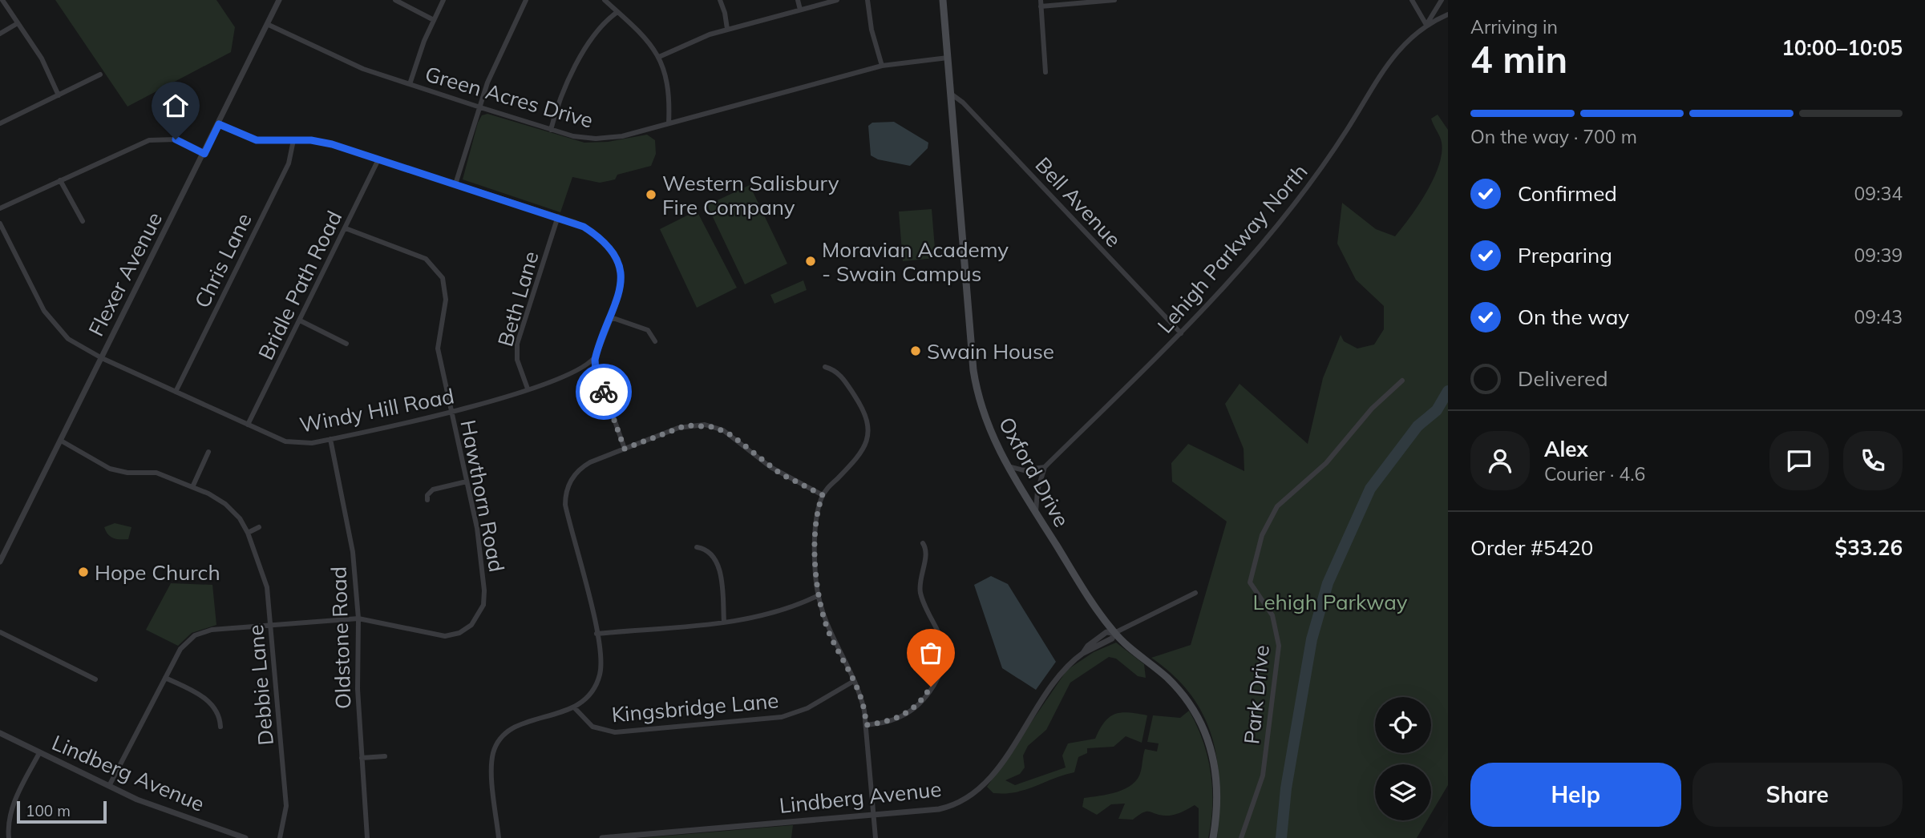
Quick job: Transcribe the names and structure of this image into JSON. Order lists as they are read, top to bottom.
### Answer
{
  "streets": {
    "main road": ["Oxford Drive"],
    "street": [
      "Green Acres Drive",
      "Bell Avenue",
      "Lehigh Parkway North",
      "Chris Lane",
      "Flexer Avenue",
      "Bridle Path Road",
      "Beth Lane",
      "Windy Hill Road",
      "Hawthorn Road",
      "Oldstone Road",
      "Debbie Lane",
      "Park Drive",
      "Kingsbridge Lane",
      "Lindberg Avenue"
    ]
  },
  "crossings": [
    ["Green Acres Drive", "Flexer Avenue"],
    ["Green Acres Drive", "Oxford Drive"],
    ["Bell Avenue", "Lehigh Parkway North"],
    ["Bell Avenue", "Oxford Drive"],
    ["Chris Lane", "Windy Hill Road"],
    ["Flexer Avenue", "Windy Hill Road"],
    ["Flexer Avenue", "Debbie Lane"],
    ["Bridle Path Road", "Windy Hill Road"],
    ["Bridle Path Road", "Hawthorn Road"],
    ["Beth Lane", "Windy Hill Road"],
    ["Windy Hill Road", "Hawthorn Road"],
    ["Windy Hill Road", "Oldstone Road"],
    ["Oxford Drive", "Lindberg Avenue"],
    ["Hawthorn Road", "Oldstone Road"],
    ["Hawthorn Road", "Debbie Lane"],
    ["Hawthorn Road", "Lindberg Avenue"]
  ],
  "parks": ["Lehigh Parkway"],
  "places": [
    "Western Salisbury Fire Company",
    "Moravian Academy - Swain Campus",
    "Swain House",
    "Hope Church"
  ],
  "scale_bar": "100 m",
  "page": {
    "heading": ["4 min", "Arriving in", "10:00–10:05"],
    "panel": [
      "Alex",
      "Courier · 4.6",
      "Order #5420",
      "$33.26"
    ],
    "bar": "On the way · 700 m",
    "list": [
      ["Confirmed", "09:34"],
      ["Preparing", "09:39"],
      ["On the way", "09:43"],
      "Delivered"
    ],
    "buttons": ["Help", "Share"],
    "scale": "100 m"
  }
}
